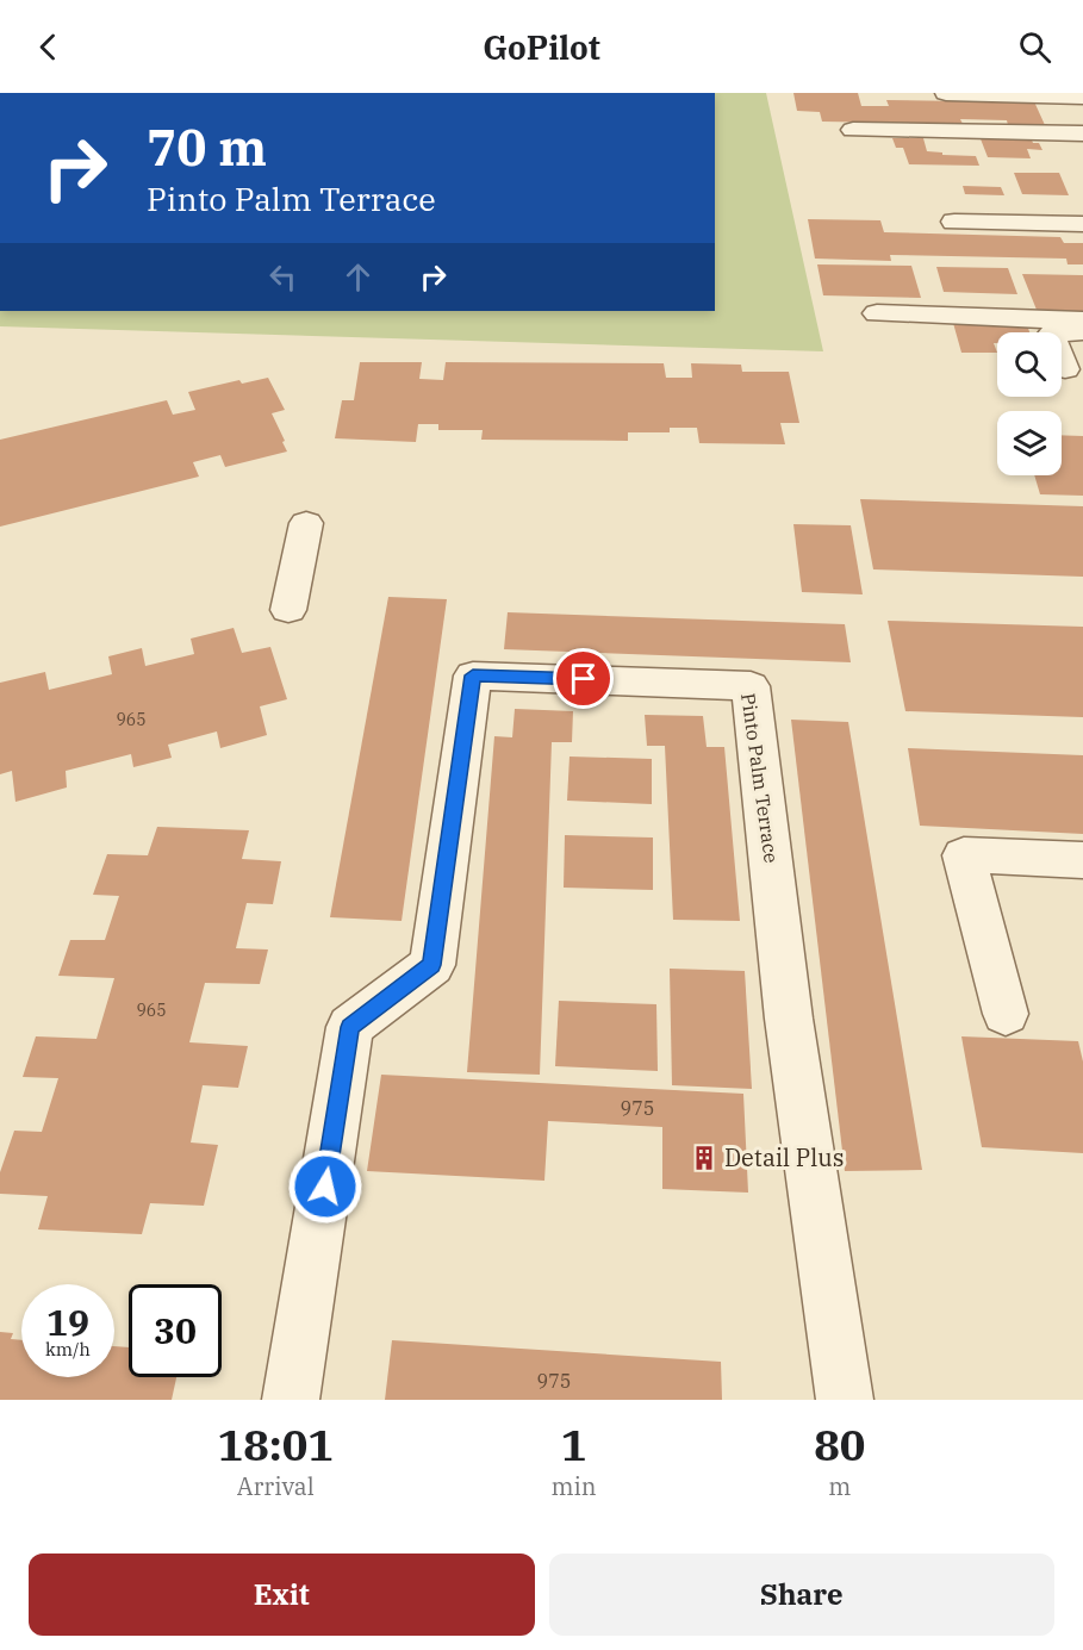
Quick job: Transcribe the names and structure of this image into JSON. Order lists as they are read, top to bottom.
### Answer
{
  "streets": {
    "street": ["Pinto Palm Terrace"]
  },
  "places": {
    "building": ["Detail Plus"]
  },
  "house_numbers": [
    "965",
    "965",
    "975",
    "975"
  ],
  "page": {
    "header": "GoPilot",
    "turn": ["70 m", "Pinto Palm Terrace"],
    "speed": "19 km/h",
    "limit": "30",
    "eta": [
      "18:01",
      "Arrival",
      "1",
      "min",
      "80",
      "m"
    ],
    "buttons": ["Exit", "Share"]
  }
}
